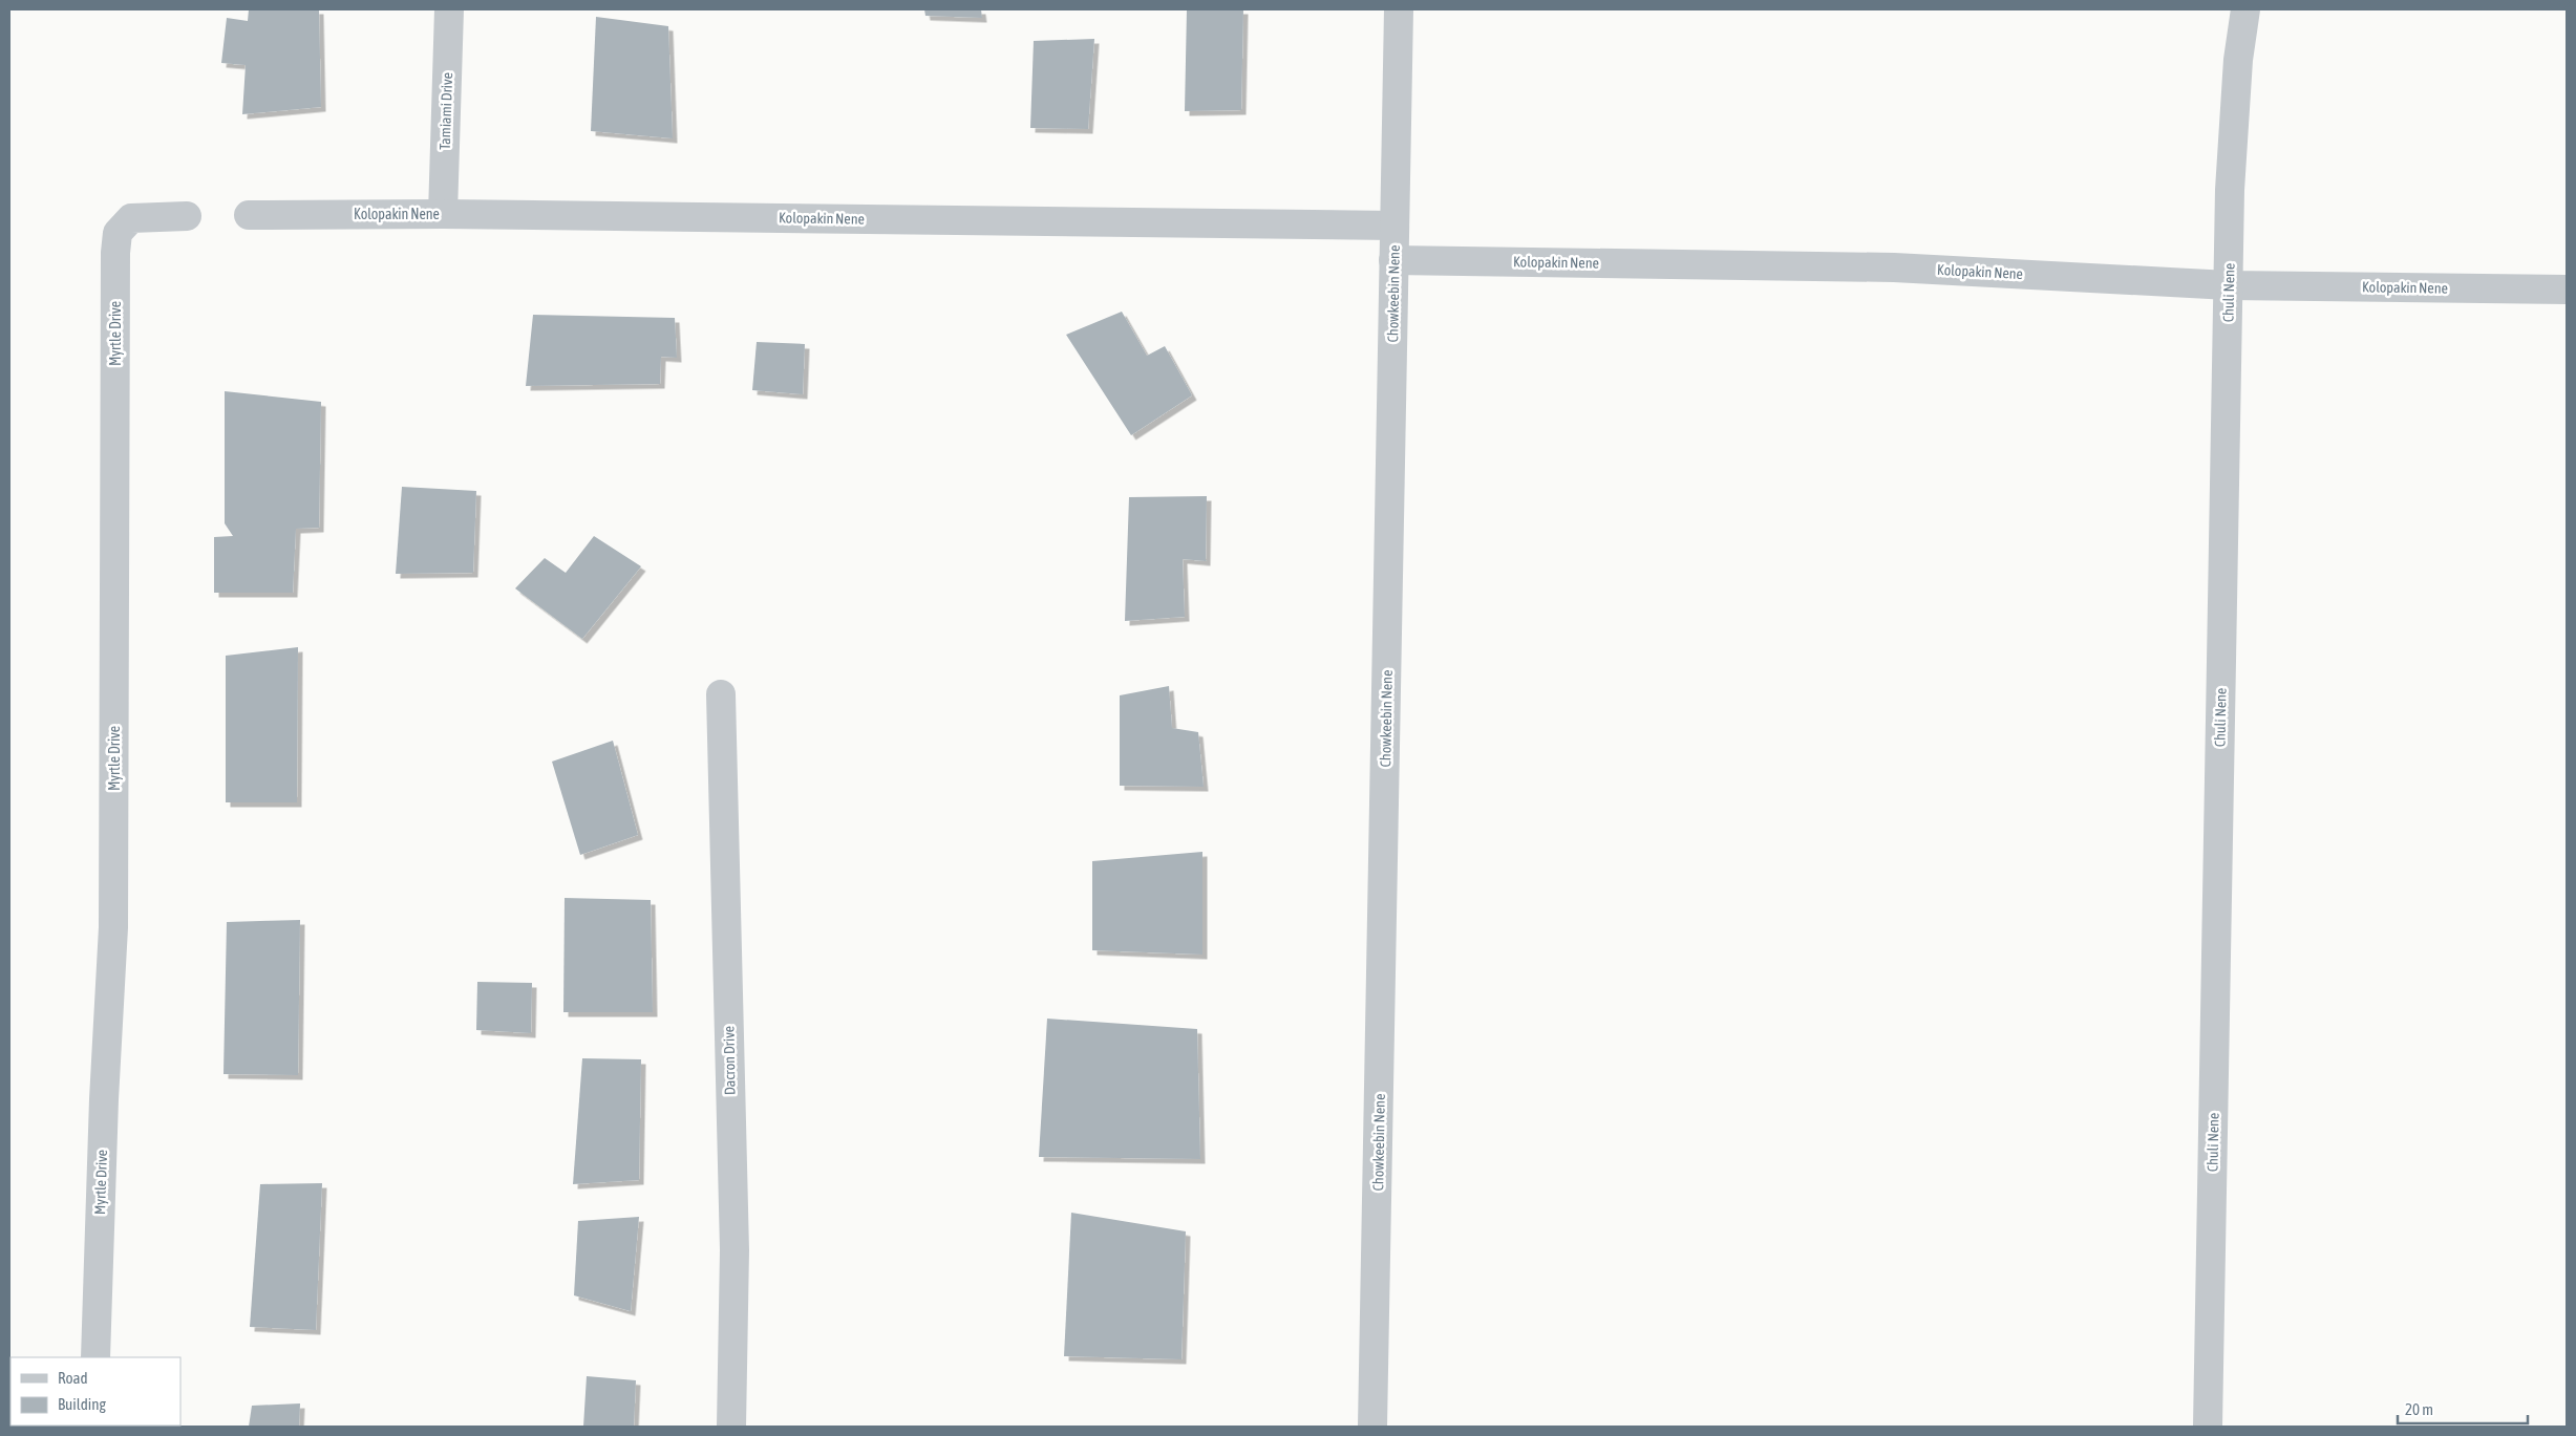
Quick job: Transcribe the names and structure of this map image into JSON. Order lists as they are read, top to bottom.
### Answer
{
  "streets": {
    "street": [
      "Tamiami Drive",
      "Kolopakin Nene",
      "Chuli Nene",
      "Chowkeebin Nene",
      "Myrtle Drive",
      "Dacron Drive"
    ]
  },
  "crossings": [
    ["Tamiami Drive", "Kolopakin Nene"],
    ["Kolopakin Nene", "Chuli Nene"],
    ["Kolopakin Nene", "Chowkeebin Nene"]
  ],
  "legend": ["Road", "Building"],
  "scale_bar": "20 m"
}
